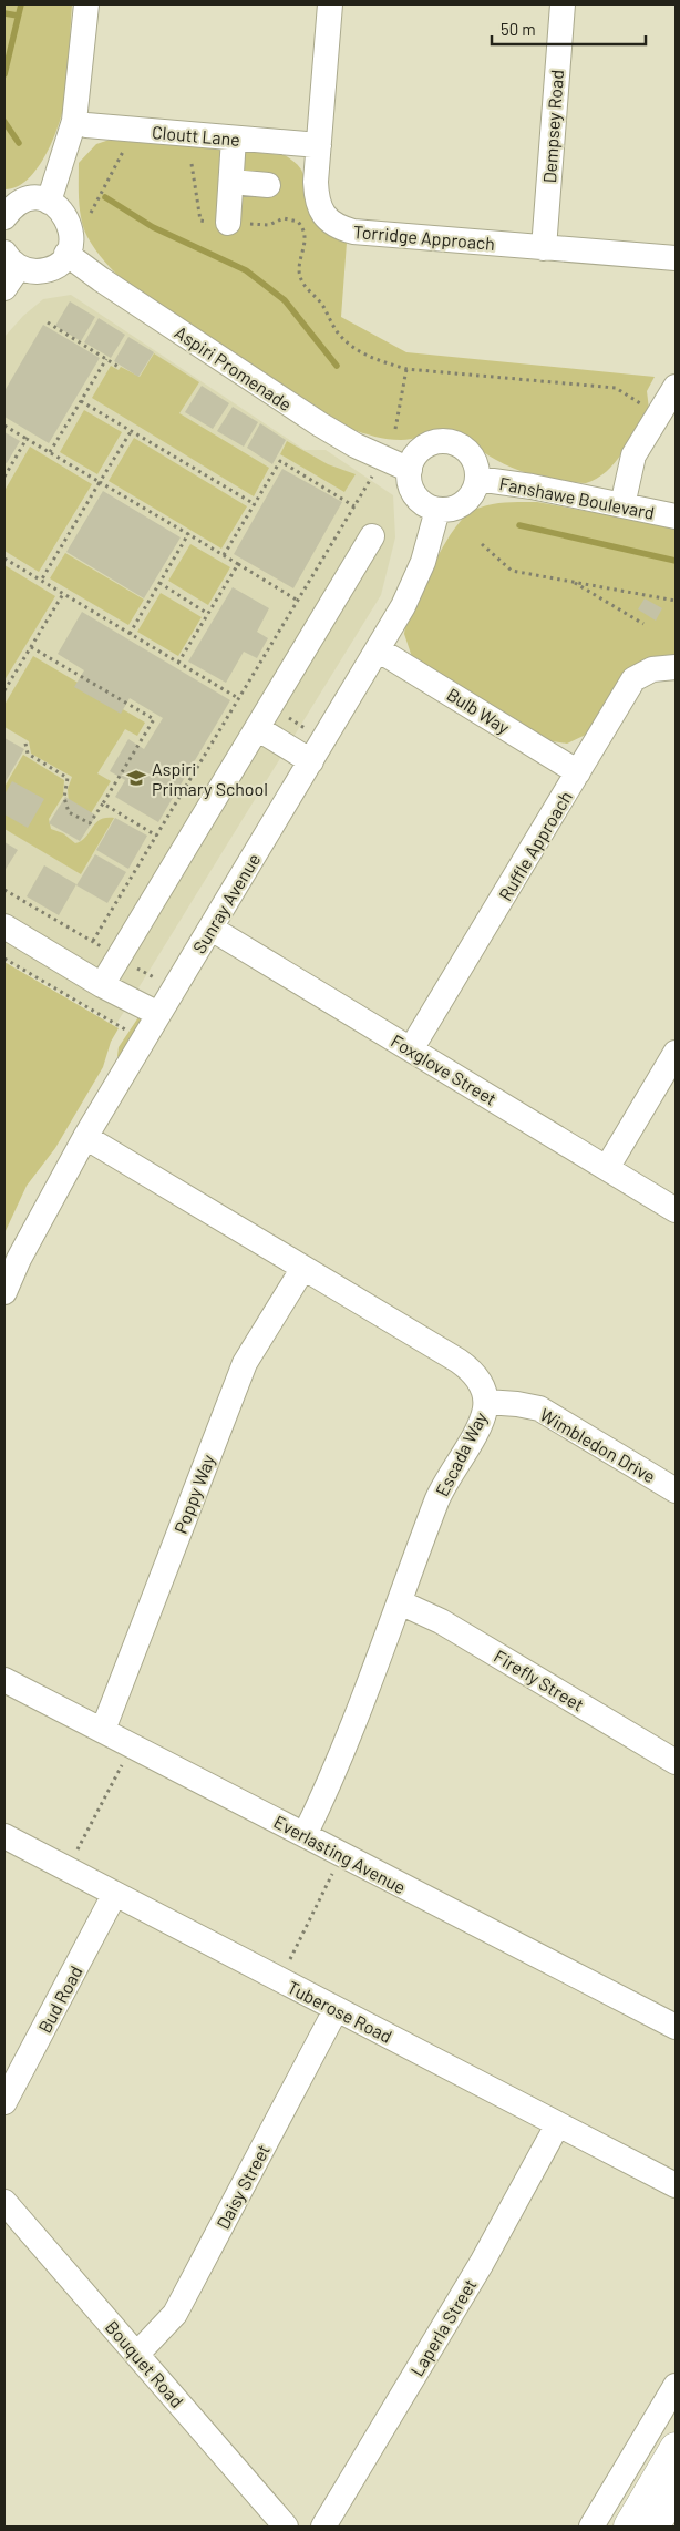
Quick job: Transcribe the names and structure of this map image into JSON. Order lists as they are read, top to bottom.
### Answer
{
  "streets": {
    "street": [
      "Dempsey Road",
      "Cloutt Lane",
      "Torridge Approach",
      "Aspiri Promenade",
      "Fanshawe Boulevard",
      "Bulb Way",
      "Ruffle Approach",
      "Sunray Avenue",
      "Foxglove Street",
      "Wimbledon Drive",
      "Escada Way",
      "Poppy Way",
      "Firefly Street",
      "Everlasting Avenue",
      "Bud Road",
      "Tuberose Road",
      "Daisy Street",
      "Laperla Street",
      "Bouquet Road"
    ]
  },
  "crossings": [
    ["Dempsey Road", "Torridge Approach"],
    ["Cloutt Lane", "Torridge Approach"],
    ["Aspiri Promenade", "Fanshawe Boulevard"],
    ["Aspiri Promenade", "Sunray Avenue"],
    ["Fanshawe Boulevard", "Sunray Avenue"],
    ["Bulb Way", "Ruffle Approach"],
    ["Bulb Way", "Sunray Avenue"],
    ["Ruffle Approach", "Foxglove Street"],
    ["Sunray Avenue", "Foxglove Street"],
    ["Sunray Avenue", "Escada Way"],
    ["Wimbledon Drive", "Escada Way"],
    ["Escada Way", "Poppy Way"],
    ["Escada Way", "Firefly Street"],
    ["Escada Way", "Everlasting Avenue"],
    ["Poppy Way", "Everlasting Avenue"],
    ["Bud Road", "Tuberose Road"],
    ["Tuberose Road", "Daisy Street"],
    ["Tuberose Road", "Laperla Street"],
    ["Daisy Street", "Bouquet Road"]
  ],
  "places": {
    "school or university": ["Aspiri Primary School"]
  },
  "scale_bar": "50 m"
}
